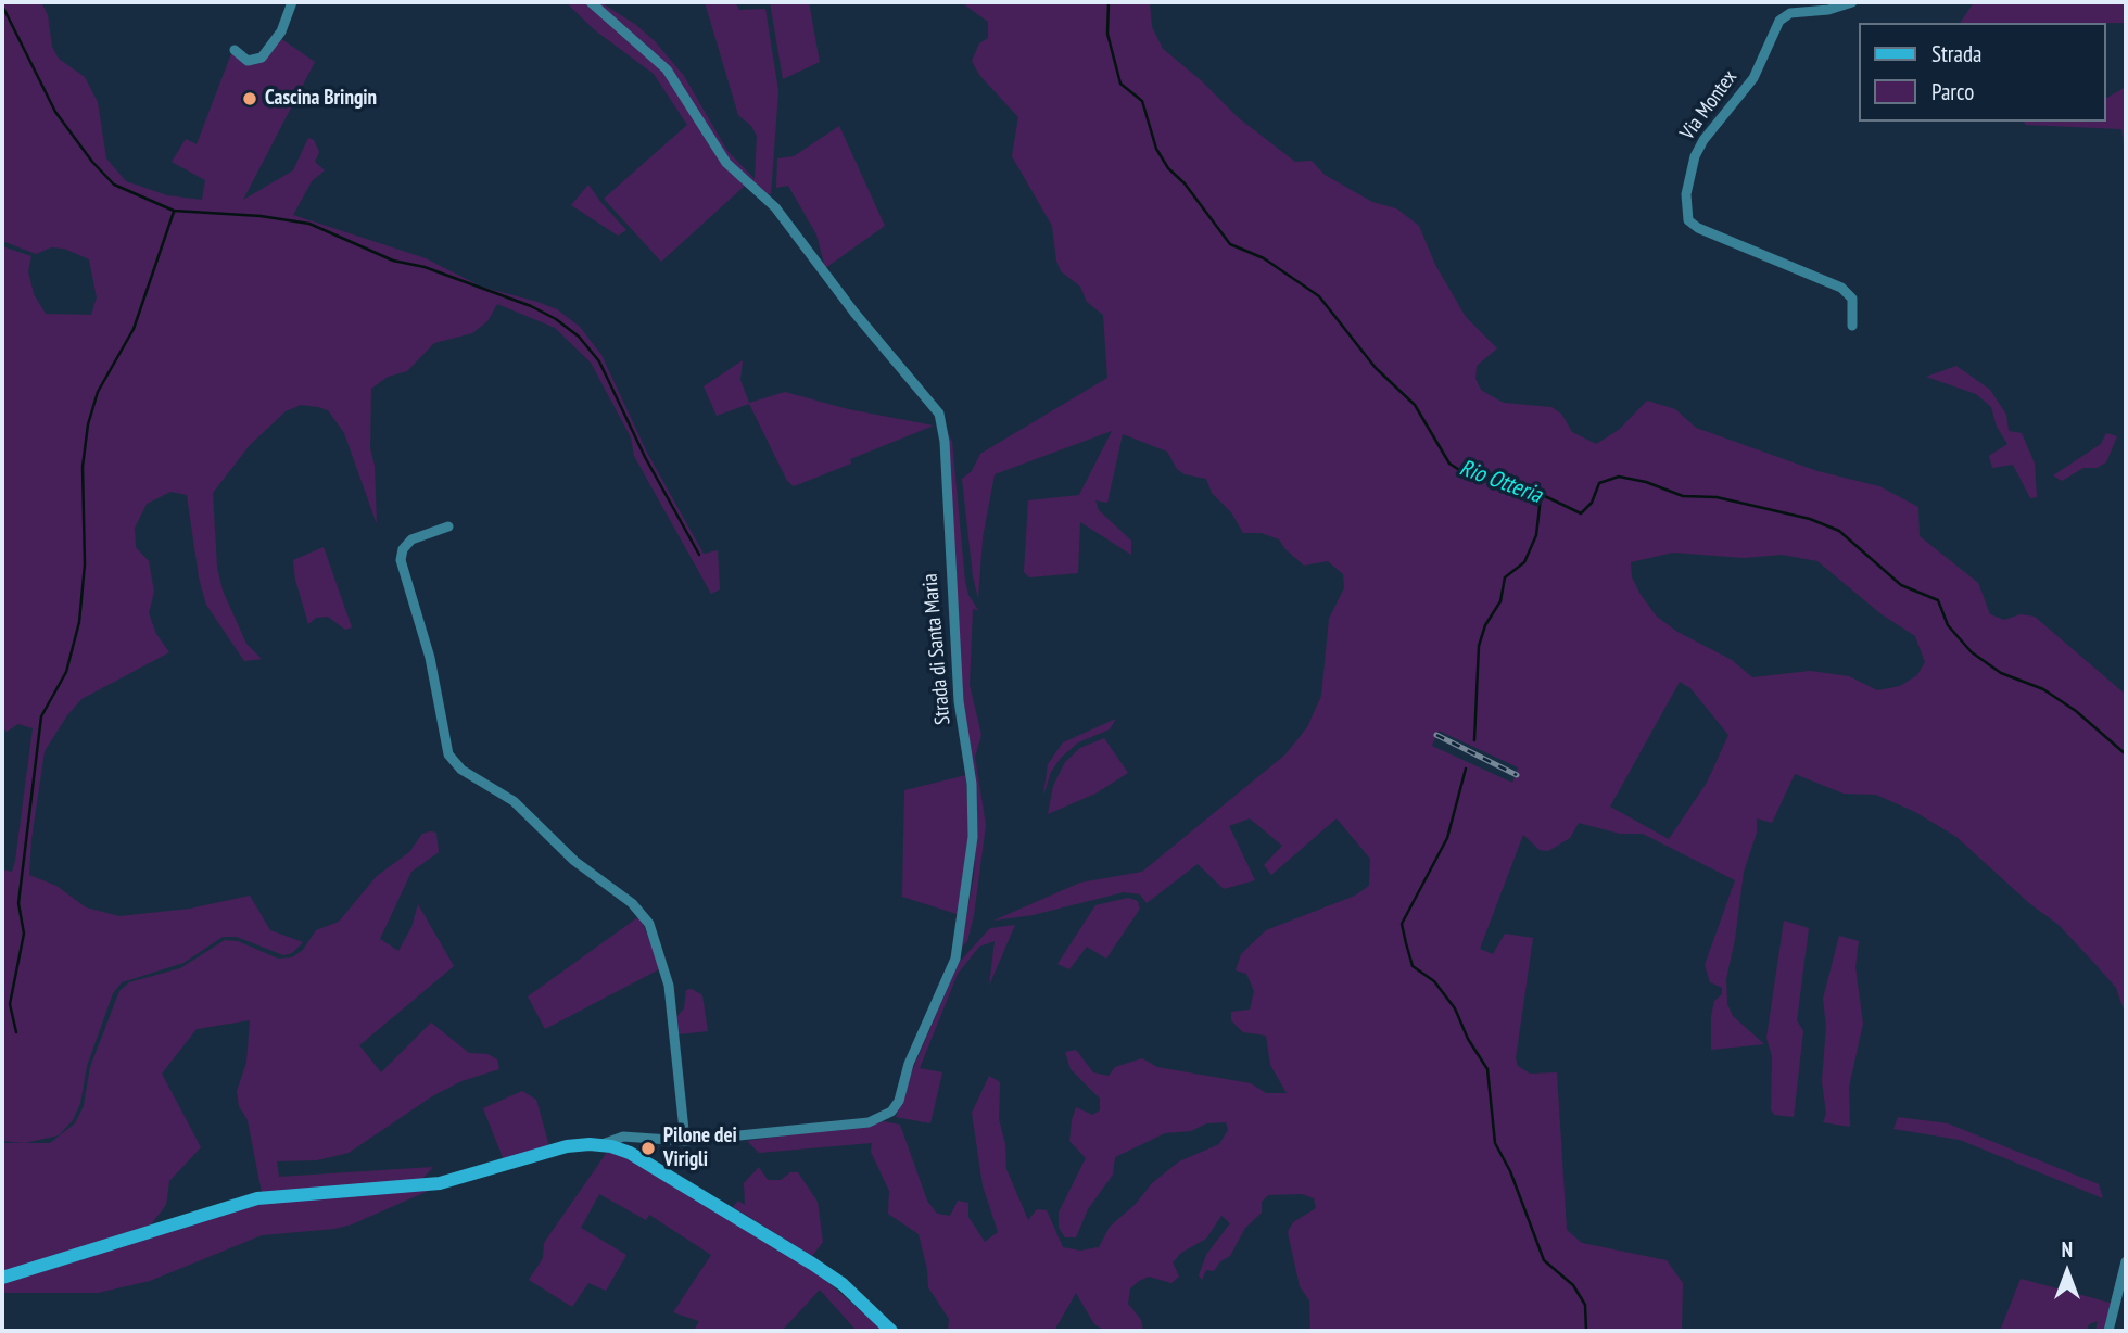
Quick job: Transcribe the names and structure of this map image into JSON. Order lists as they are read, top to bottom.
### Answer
{
  "streets": {
    "street": ["Via Montex", "Strada di Santa Maria"]
  },
  "water": ["Rio Otteria"],
  "places": ["Cascina Bringin", "Pilone dei Virigli"],
  "legend": ["Strada", "Parco"],
  "north": "top"
}
